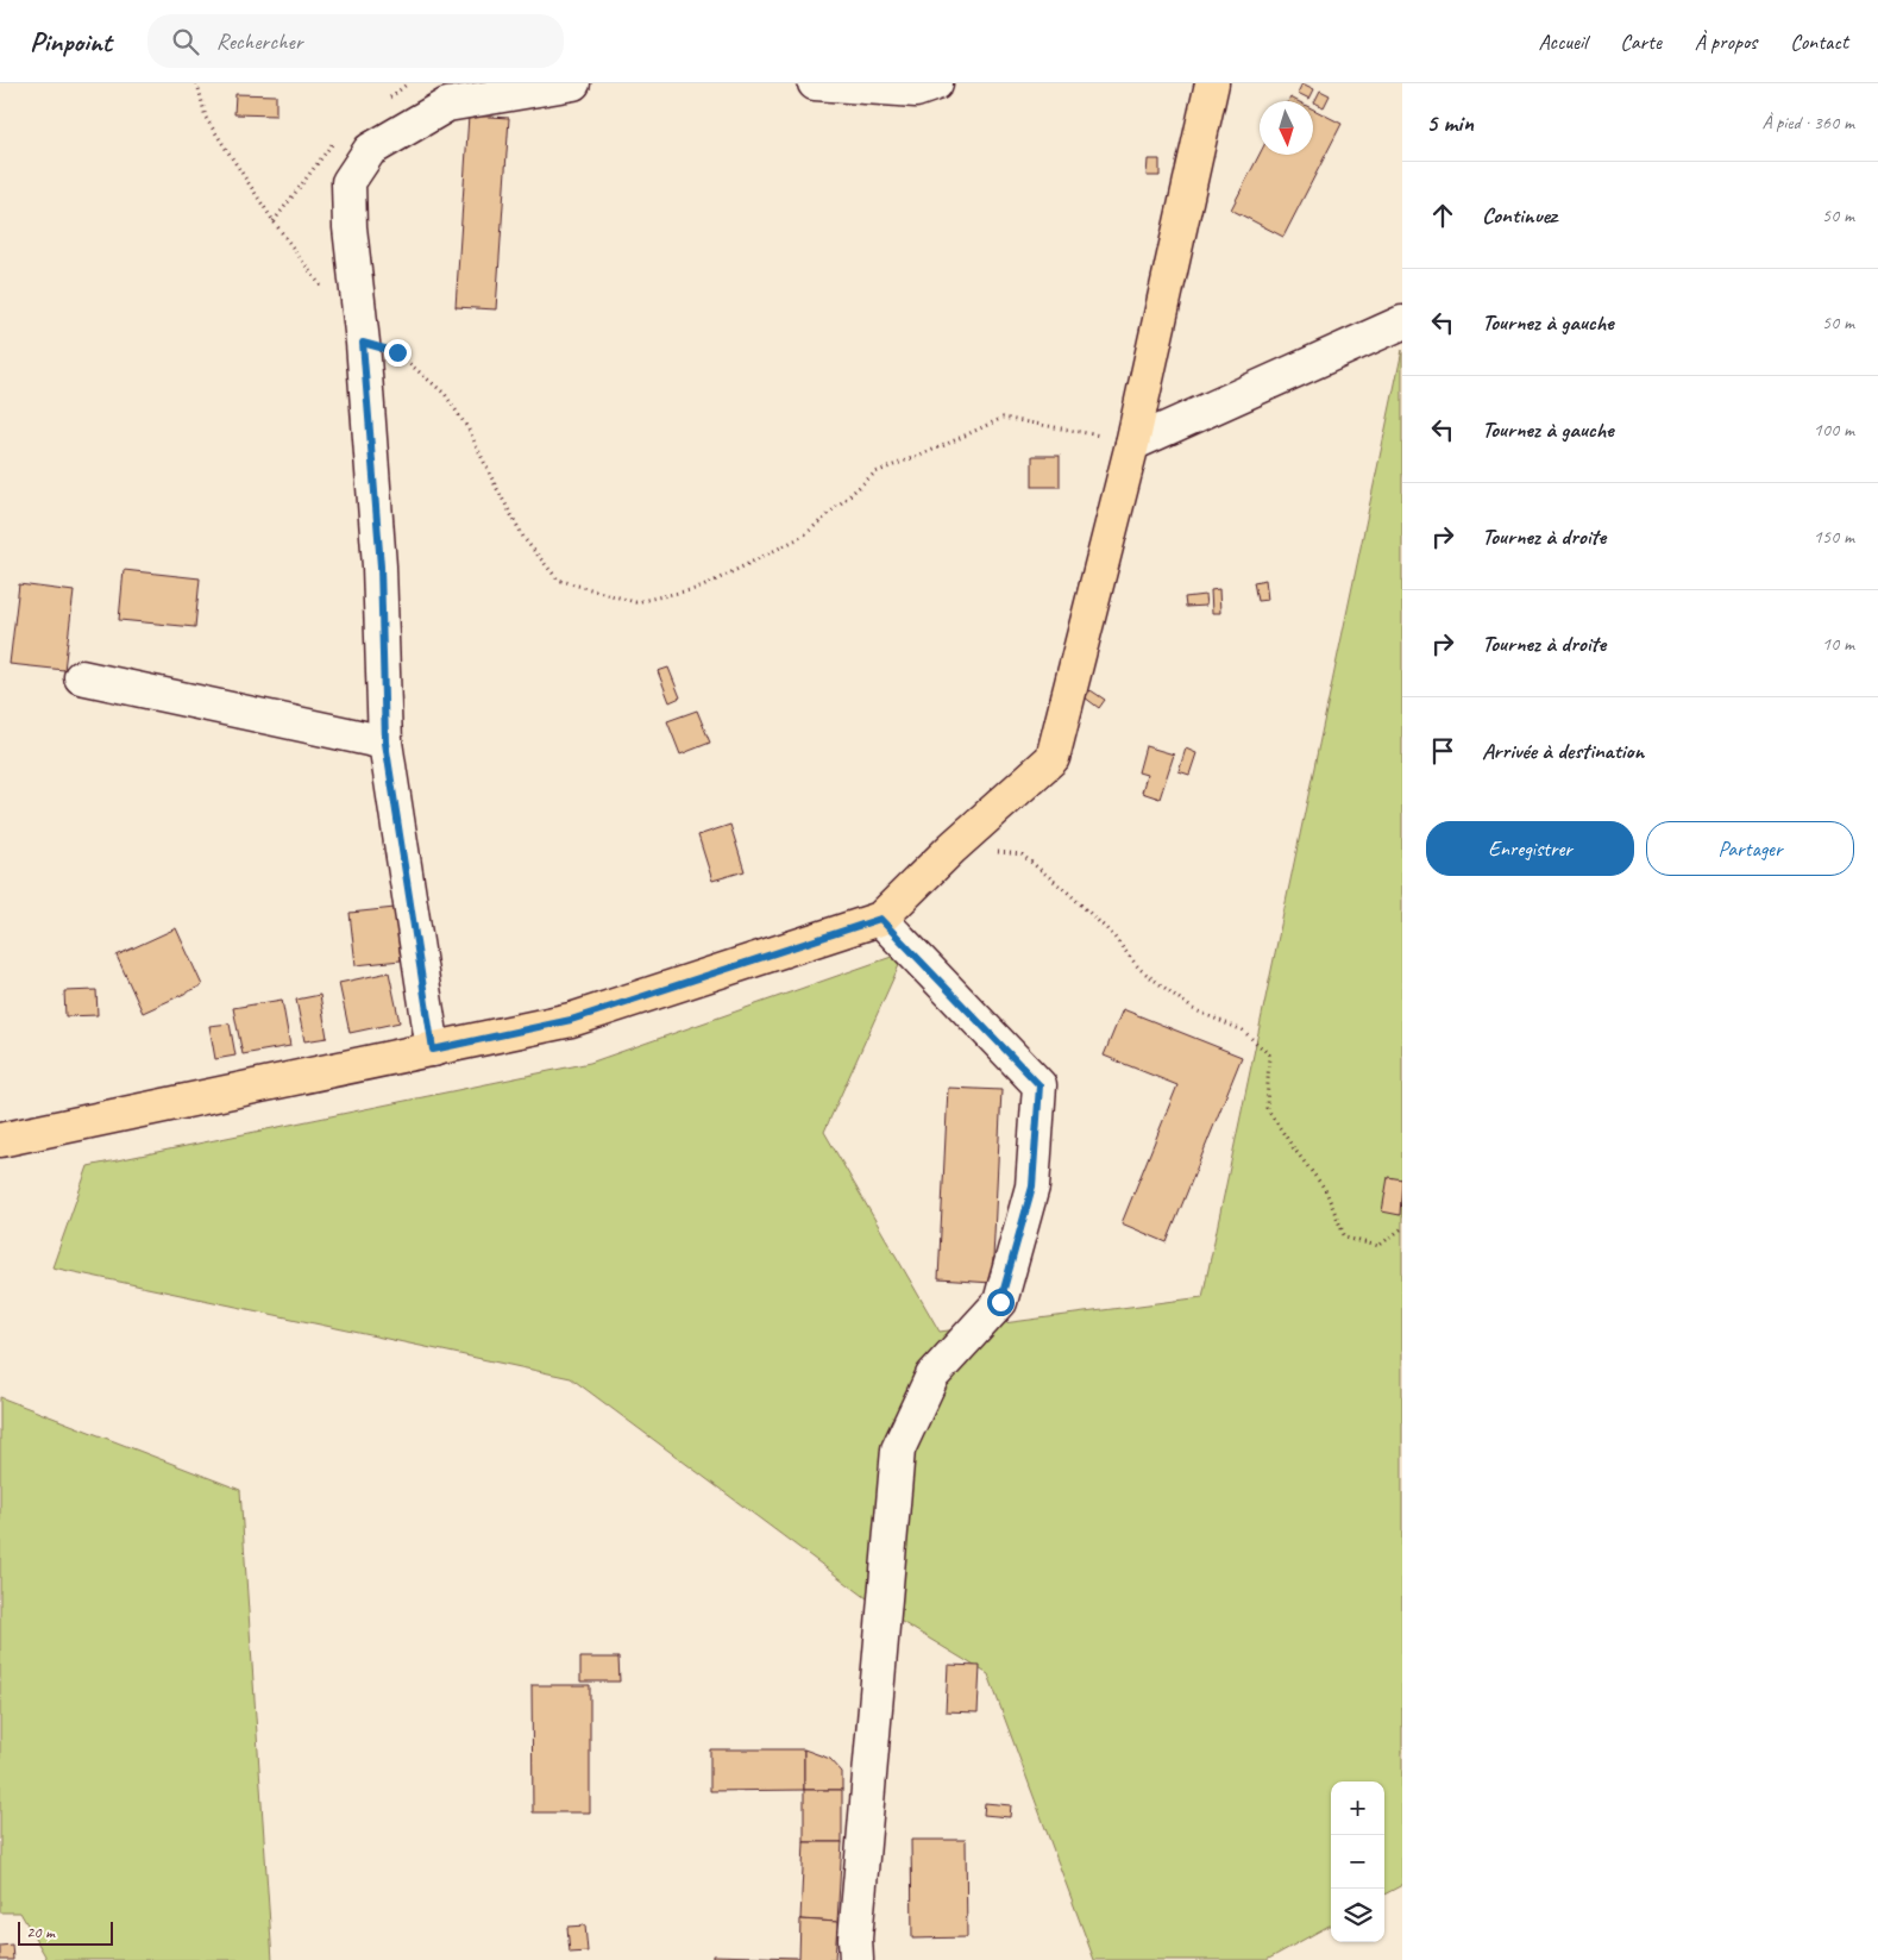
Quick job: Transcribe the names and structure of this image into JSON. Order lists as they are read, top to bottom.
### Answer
{
  "scale_bar": "20 m",
  "north": "bottom",
  "page": {
    "header": "Pinpoint",
    "search": "Rechercher",
    "nav": [
      "Accueil",
      "Carte",
      "À propos",
      "Contact"
    ],
    "heading": ["5 min", "À pied · 360 m"],
    "list": [
      ["Continuez", "50 m"],
      ["Tournez à gauche", "50 m"],
      ["Tournez à gauche", "100 m"],
      ["Tournez à droite", "150 m"],
      ["Tournez à droite", "10 m"],
      "Arrivée à destination"
    ],
    "buttons": ["Enregistrer", "Partager"],
    "map_buttons": ["+", "−"],
    "scale": "20 m"
  }
}
